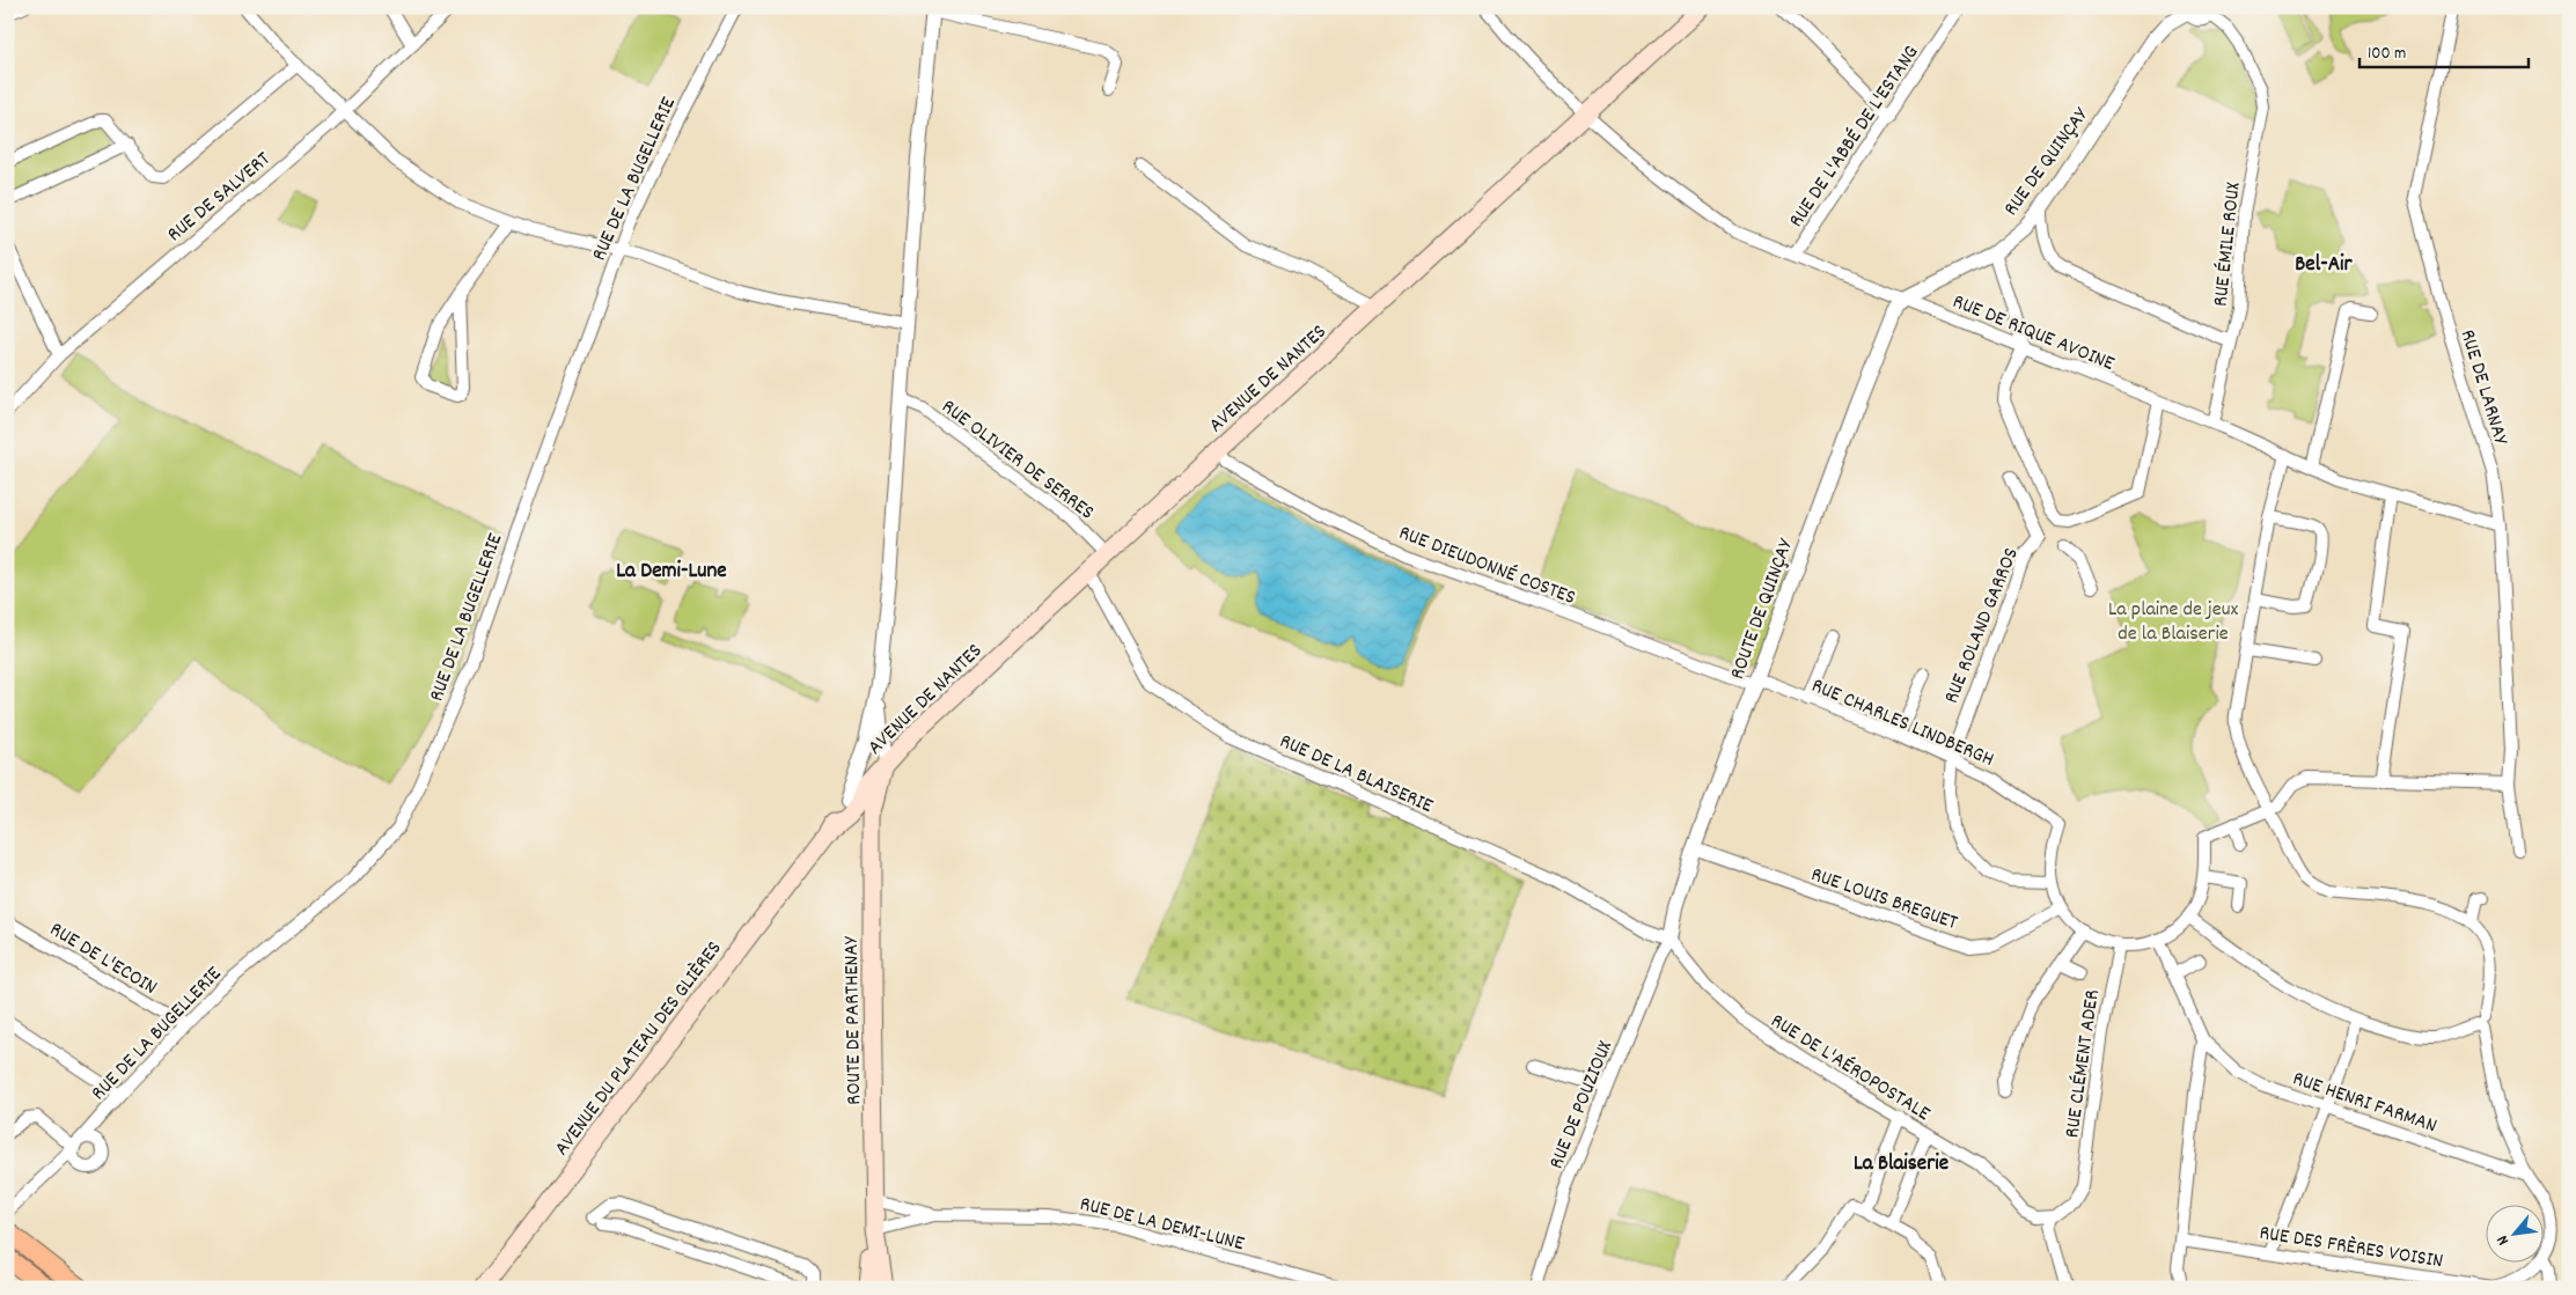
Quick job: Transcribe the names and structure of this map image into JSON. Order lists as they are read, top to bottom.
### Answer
{
  "streets": {
    "main road": ["AVENUE DE NANTES", "ROUTE DE PARTHENAY", "AVENUE DU PLATEAU DES GLIÈRES"],
    "street": [
      "RUE DE L'ABBÉ DE L'ESTANG",
      "RUE DE QUINÇAY",
      "RUE DE LA BUGELLERIE",
      "RUE DE SALVERT",
      "RUE ÉMILE ROUX",
      "RUE DE RIQUE AVOINE",
      "RUE DE LARNAY",
      "RUE OLIVIER DE SERRES",
      "RUE DIEUDONNÉ COSTES",
      "ROUTE DE QUINÇAY",
      "RUE ROLAND GARROS",
      "RUE CHARLES LINDBERGH",
      "RUE DE LA BLAISERIE",
      "RUE LOUIS BREGUET",
      "RUE DE L'ECOIN",
      "RUE CLÉMENT ADER",
      "RUE DE L'AÉROPOSTALE",
      "RUE HENRI FARMAN",
      "RUE DE POUZIOUX",
      "RUE DE LA DEMI-LUNE",
      "RUE DES FRÈRES VOISIN"
    ]
  },
  "crossings": [
    ["RUE DE L'ABBÉ DE L'ESTANG", "RUE DE RIQUE AVOINE"],
    ["RUE DE QUINÇAY", "RUE DE RIQUE AVOINE"],
    ["RUE DE QUINÇAY", "ROUTE DE QUINÇAY"],
    ["RUE DE LA BUGELLERIE", "RUE DE L'ECOIN"],
    ["RUE ÉMILE ROUX", "RUE DE RIQUE AVOINE"],
    ["RUE DE RIQUE AVOINE", "AVENUE DE NANTES"],
    ["RUE DE RIQUE AVOINE", "RUE DE LARNAY"],
    ["RUE DE RIQUE AVOINE", "ROUTE DE QUINÇAY"],
    ["AVENUE DE NANTES", "RUE OLIVIER DE SERRES"],
    ["AVENUE DE NANTES", "RUE DIEUDONNÉ COSTES"],
    ["AVENUE DE NANTES", "RUE DE LA BLAISERIE"],
    ["AVENUE DE NANTES", "ROUTE DE PARTHENAY"],
    ["AVENUE DE NANTES", "AVENUE DU PLATEAU DES GLIÈRES"],
    ["RUE DIEUDONNÉ COSTES", "ROUTE DE QUINÇAY"],
    ["RUE DIEUDONNÉ COSTES", "RUE CHARLES LINDBERGH"],
    ["ROUTE DE QUINÇAY", "RUE CHARLES LINDBERGH"],
    ["ROUTE DE QUINÇAY", "RUE DE LA BLAISERIE"],
    ["ROUTE DE QUINÇAY", "RUE LOUIS BREGUET"],
    ["ROUTE DE QUINÇAY", "RUE DE L'AÉROPOSTALE"],
    ["ROUTE DE QUINÇAY", "RUE DE POUZIOUX"],
    ["RUE ROLAND GARROS", "RUE CHARLES LINDBERGH"],
    ["RUE DE LA BLAISERIE", "RUE DE L'AÉROPOSTALE"],
    ["RUE DE LA BLAISERIE", "RUE DE POUZIOUX"],
    ["ROUTE DE PARTHENAY", "AVENUE DU PLATEAU DES GLIÈRES"],
    ["ROUTE DE PARTHENAY", "RUE DE LA DEMI-LUNE"],
    ["RUE CLÉMENT ADER", "RUE DE L'AÉROPOSTALE"],
    ["RUE DE L'AÉROPOSTALE", "RUE DE POUZIOUX"],
    ["RUE HENRI FARMAN", "RUE DES FRÈRES VOISIN"]
  ],
  "districts": ["Bel-Air", "La Demi-Lune", "La Blaiserie"],
  "parks": ["La plaine de jeux de la Blaiserie"],
  "scale_bar": "100 m",
  "north": "bottom left"
}
